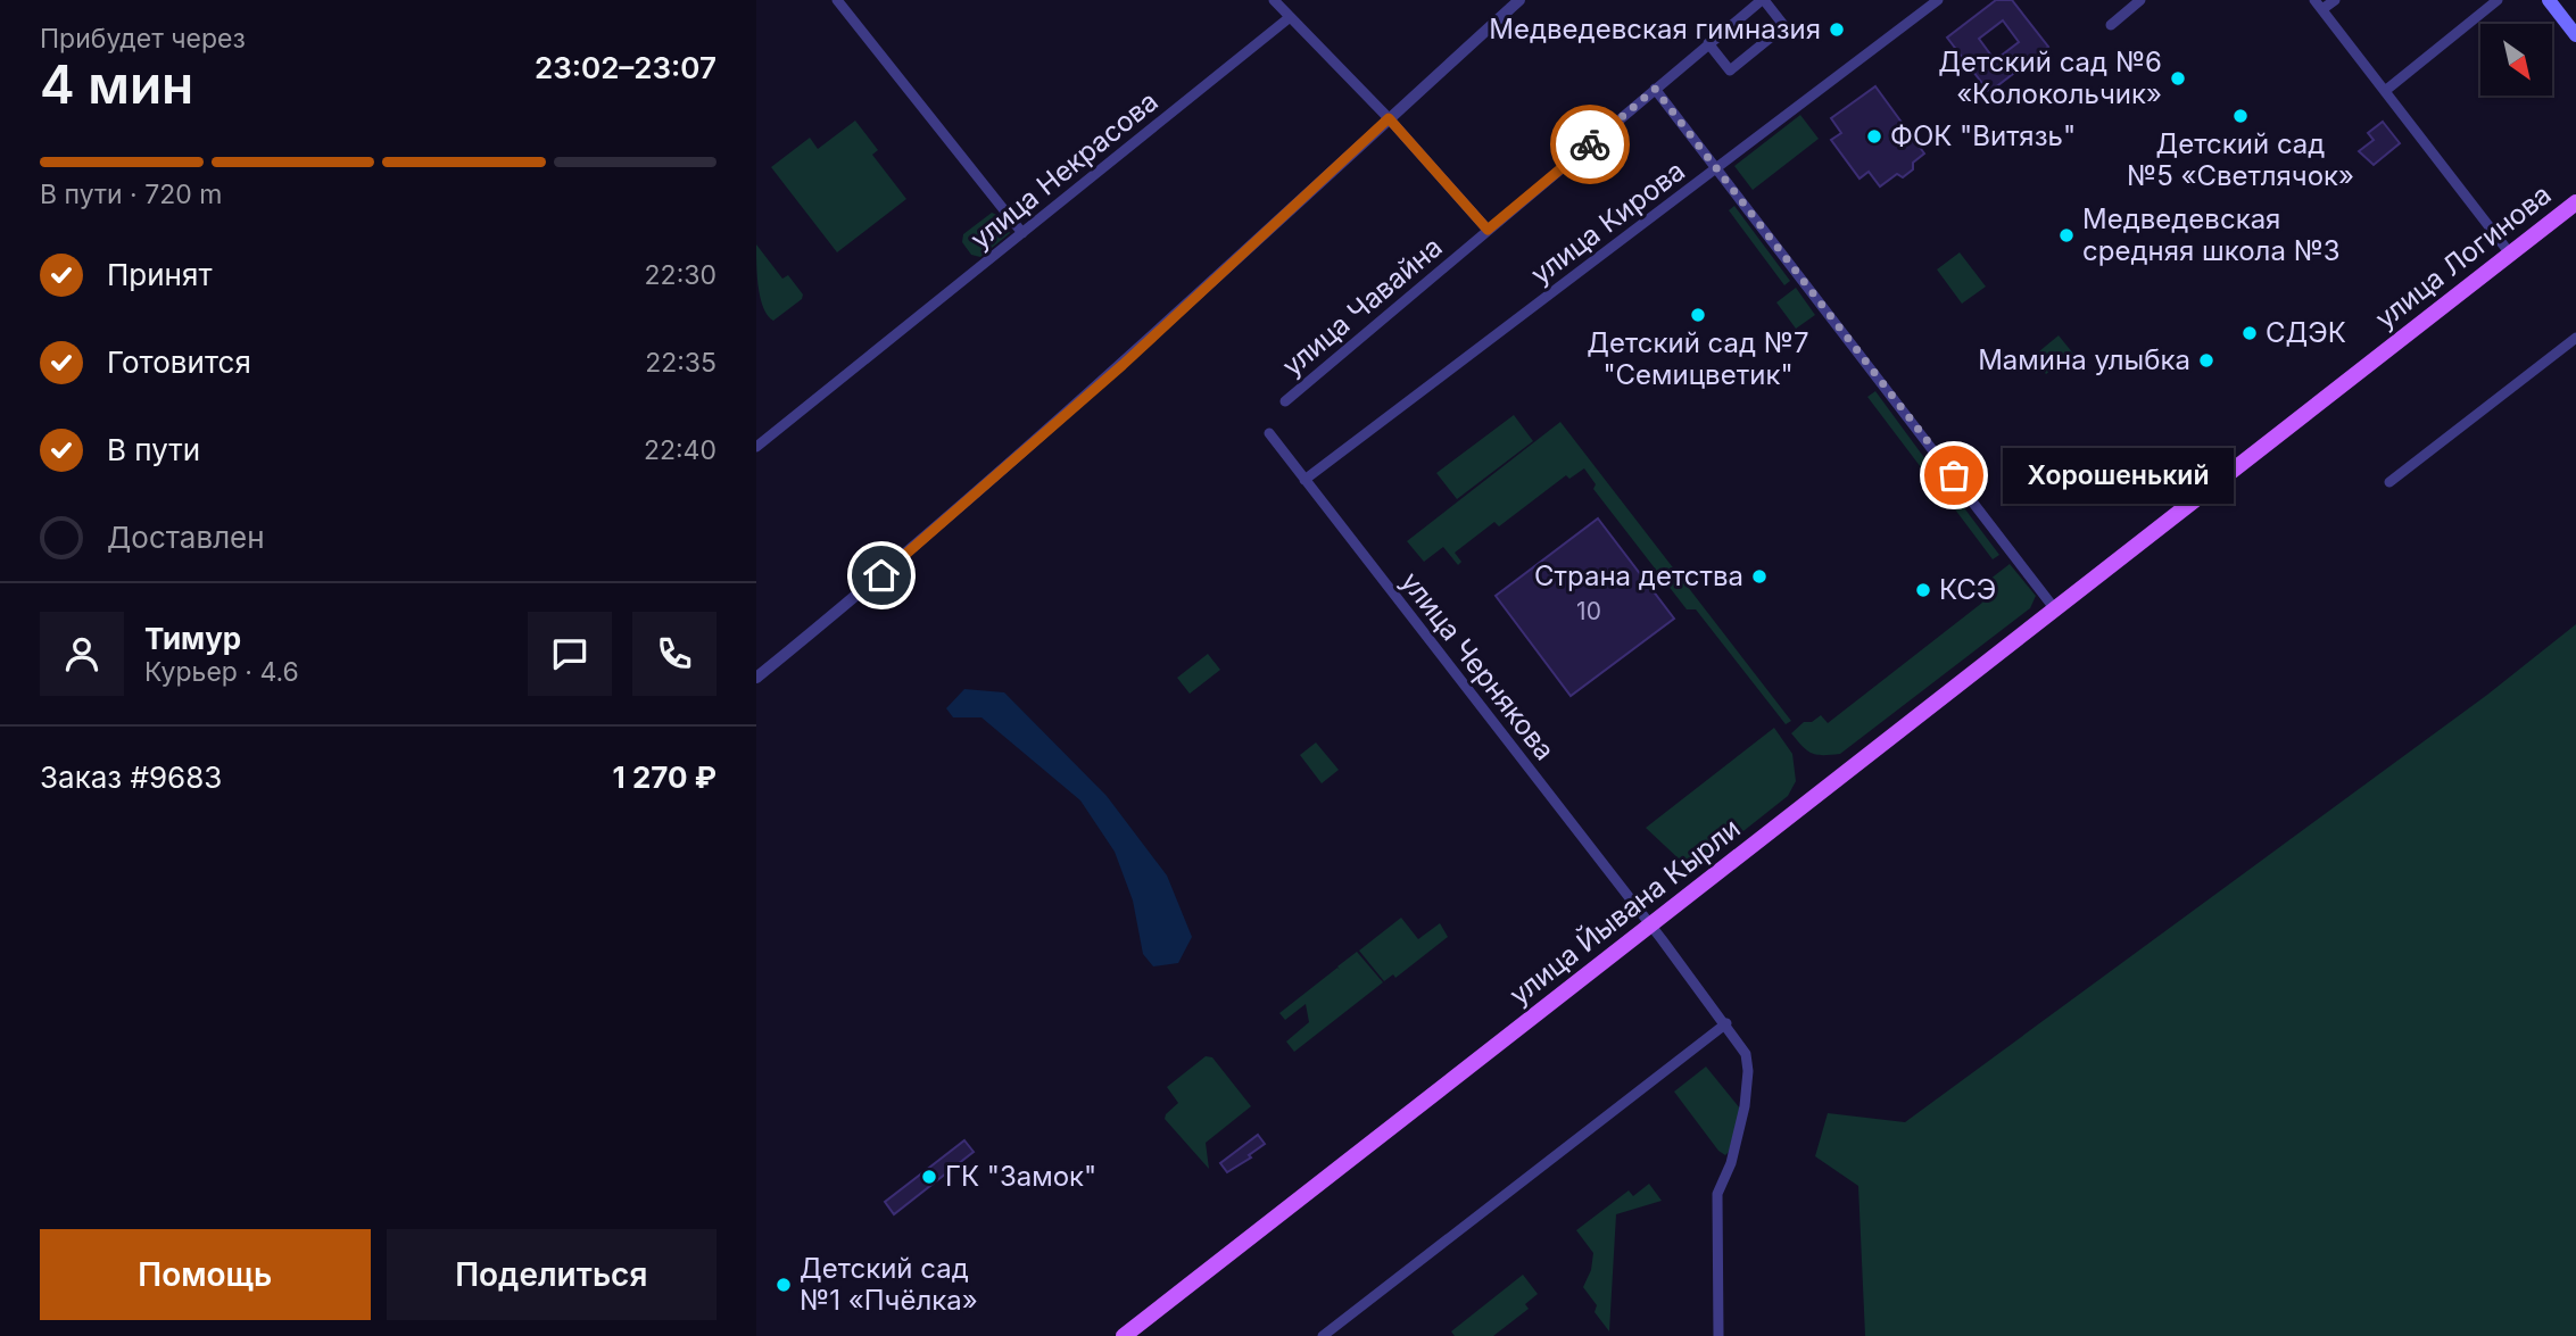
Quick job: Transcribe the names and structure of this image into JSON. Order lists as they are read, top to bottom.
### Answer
{
  "streets": {
    "main road": ["улица Логинова", "улица Йывана Кырли"],
    "street": [
      "улица Некрасова",
      "улица Кирова",
      "улица Чавайна",
      "улица Чернякова"
    ]
  },
  "crossings": [
    ["улица Кирова", "улица Чернякова"],
    ["улица Логинова", "улица Йывана Кырли"],
    ["улица Чернякова", "улица Йывана Кырли"]
  ],
  "places": [
    "Медведевская гимназия",
    "Детский сад №6 «Колокольчик»",
    "Детский сад №5 «Светлячок»",
    "ФОК \"Витязь\"",
    "Медведевская средняя школа №3",
    "Детский сад №7 \"Семицветик\"",
    "СДЭК",
    "Мамина улыбка",
    "Хорошенький",
    "Страна детства",
    "КСЭ",
    "ГК \"Замок\"",
    "Детский сад №1 «Пчёлка»"
  ],
  "house_numbers": ["10"],
  "north": "bottom right",
  "page": {
    "heading": ["4 мин", "Прибудет через", "23:02–23:07"],
    "panel": [
      "Тимур",
      "Курьер · 4.6",
      "Заказ #9683",
      "1 270 ₽"
    ],
    "bar": "В пути · 720 m",
    "list": [
      ["Принят", "22:30"],
      ["Готовится", "22:35"],
      ["В пути", "22:40"],
      "Доставлен"
    ],
    "bubble": "Хорошенький",
    "buttons": ["Помощь", "Поделиться"]
  }
}
